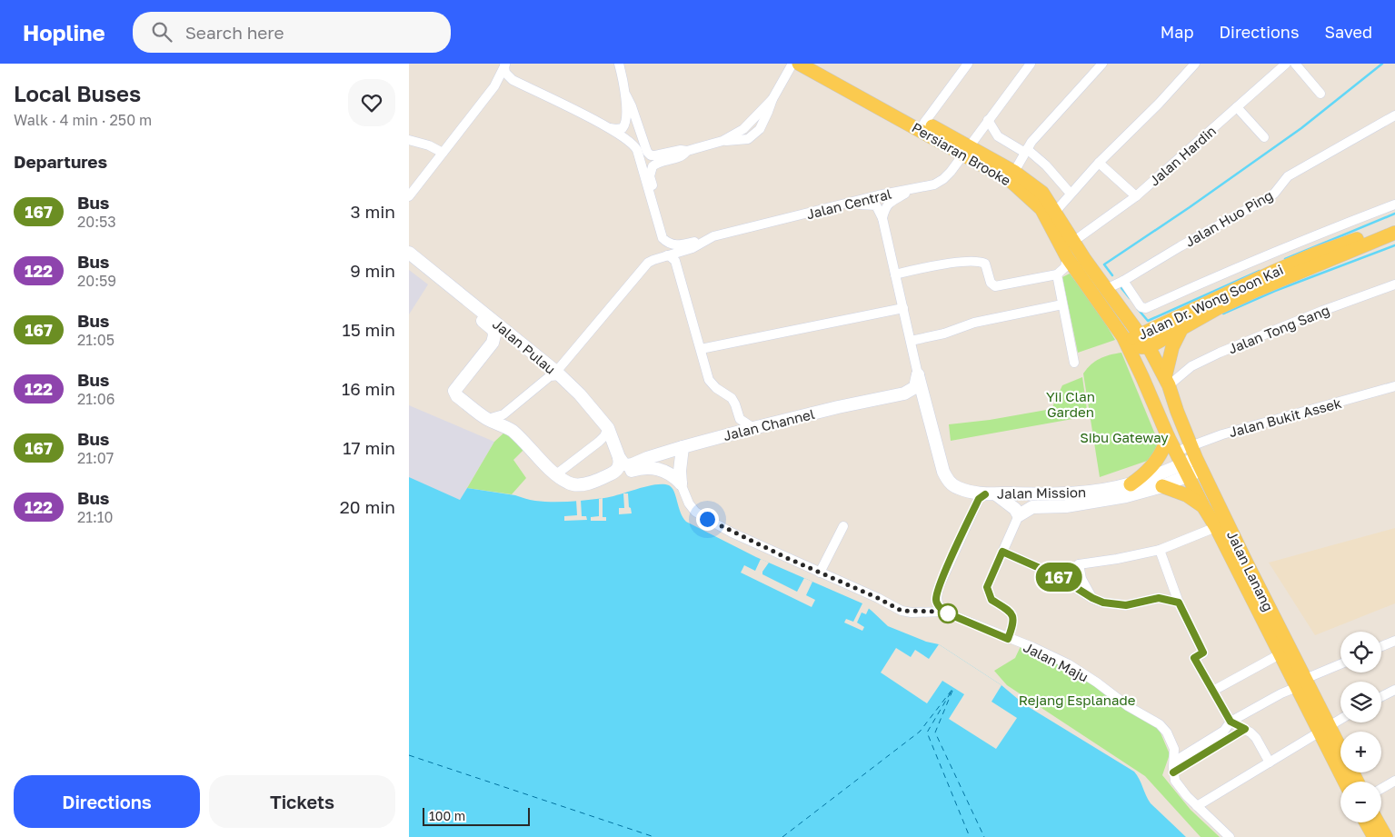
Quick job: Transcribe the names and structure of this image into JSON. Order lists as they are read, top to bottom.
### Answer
{
  "streets": {
    "main road": ["Persiaran Brooke", "Jalan Dr. Wong Soon Kai", "Jalan Lanang"],
    "street": [
      "Jalan Hardin",
      "Jalan Central",
      "Jalan Huo Ping",
      "Jalan Tong Sang",
      "Jalan Pulau",
      "Jalan Bukit Assek",
      "Jalan Channel",
      "Jalan Mission",
      "Jalan Maju"
    ]
  },
  "crossings": [
    ["Persiaran Brooke", "Jalan Hardin"],
    ["Persiaran Brooke", "Jalan Central"],
    ["Persiaran Brooke", "Jalan Huo Ping"],
    ["Persiaran Brooke", "Jalan Dr. Wong Soon Kai"],
    ["Persiaran Brooke", "Jalan Lanang"],
    ["Jalan Dr. Wong Soon Kai", "Jalan Lanang"],
    ["Jalan Tong Sang", "Jalan Lanang"],
    ["Jalan Pulau", "Jalan Channel"],
    ["Jalan Bukit Assek", "Jalan Mission"],
    ["Jalan Bukit Assek", "Jalan Lanang"],
    ["Jalan Mission", "Jalan Lanang"]
  ],
  "parks": ["Yii Clan Garden", "Sibu Gateway", "Rejang Esplanade"],
  "lines": ["bus line 167"],
  "scale_bar": "100 m",
  "page": {
    "header": "Hopline",
    "search": "Search here",
    "nav": ["Map", "Directions", "Saved"],
    "heading": [
      ["Local Buses", "Walk · 4 min · 250 m"],
      "Departures"
    ],
    "on_map": "167",
    "list": [
      {
        "mark": "167",
        "name": "Bus",
        "note": "20:53",
        "value": "3 min"
      },
      {
        "mark": "122",
        "name": "Bus",
        "note": "20:59",
        "value": "9 min"
      },
      {
        "mark": "167",
        "name": "Bus",
        "note": "21:05",
        "value": "15 min"
      },
      {
        "mark": "122",
        "name": "Bus",
        "note": "21:06",
        "value": "16 min"
      },
      {
        "mark": "167",
        "name": "Bus",
        "note": "21:07",
        "value": "17 min"
      },
      {
        "mark": "122",
        "name": "Bus",
        "note": "21:10",
        "value": "20 min"
      }
    ],
    "map_buttons": ["+", "−"],
    "buttons": ["Directions", "Tickets"],
    "scale": "100 m"
  }
}
